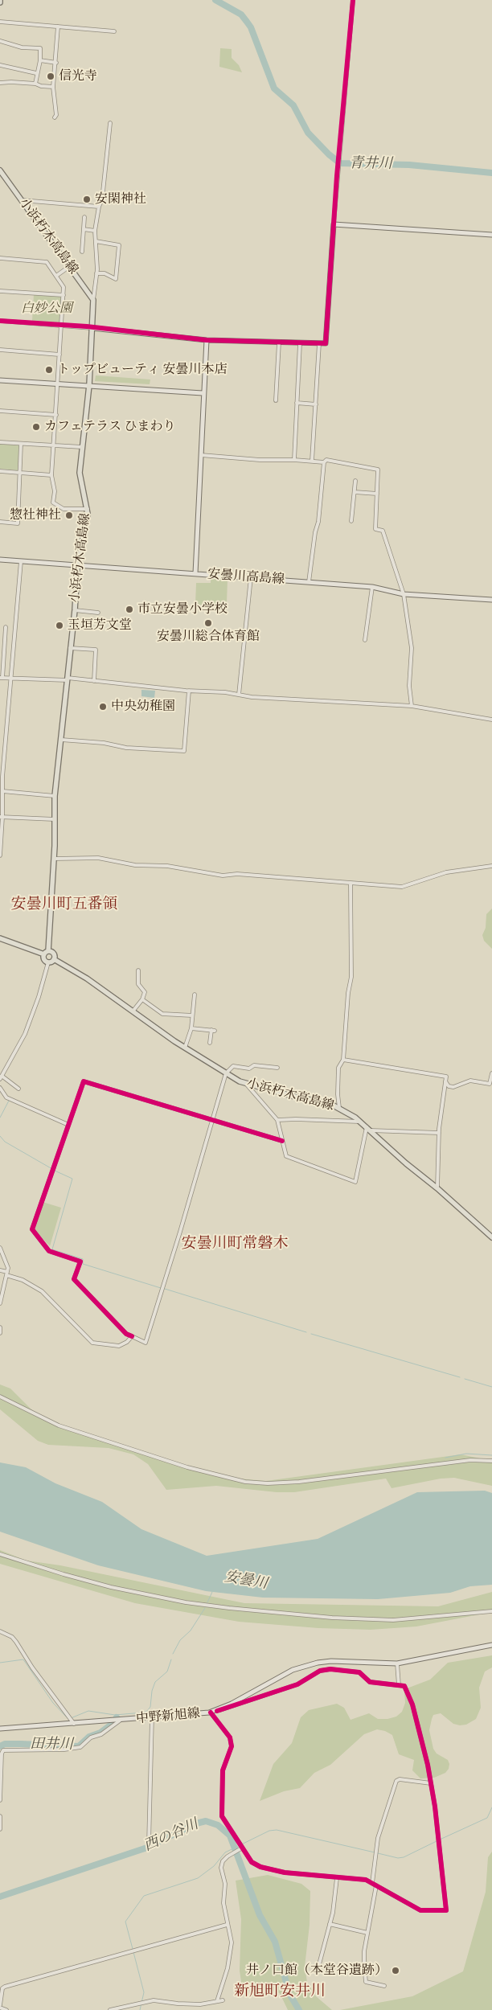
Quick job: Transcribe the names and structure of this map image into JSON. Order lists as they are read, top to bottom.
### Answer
{
  "streets": {
    "main road": ["小浜朽木高島線", "安曇川高島線", "中野新旭線"]
  },
  "crossings": [
    ["小浜朽木高島線", "安曇川高島線"]
  ],
  "districts": ["安曇川町五番領", "安曇川町常磐木", "新旭町安井川"],
  "water": [
    "青井川",
    "安曇川",
    "田井川",
    "西の谷川"
  ],
  "parks": ["白妙公園"],
  "places": [
    "信光寺",
    "安閑神社",
    "トップビューティ 安曇川本店",
    "カフェテラス ひまわり",
    "惣社神社",
    "市立安曇小学校",
    "安曇川総合体育館",
    "玉垣芳文堂",
    "中央幼稚園",
    "井ノ口館（本堂谷遺跡）"
  ]
}
